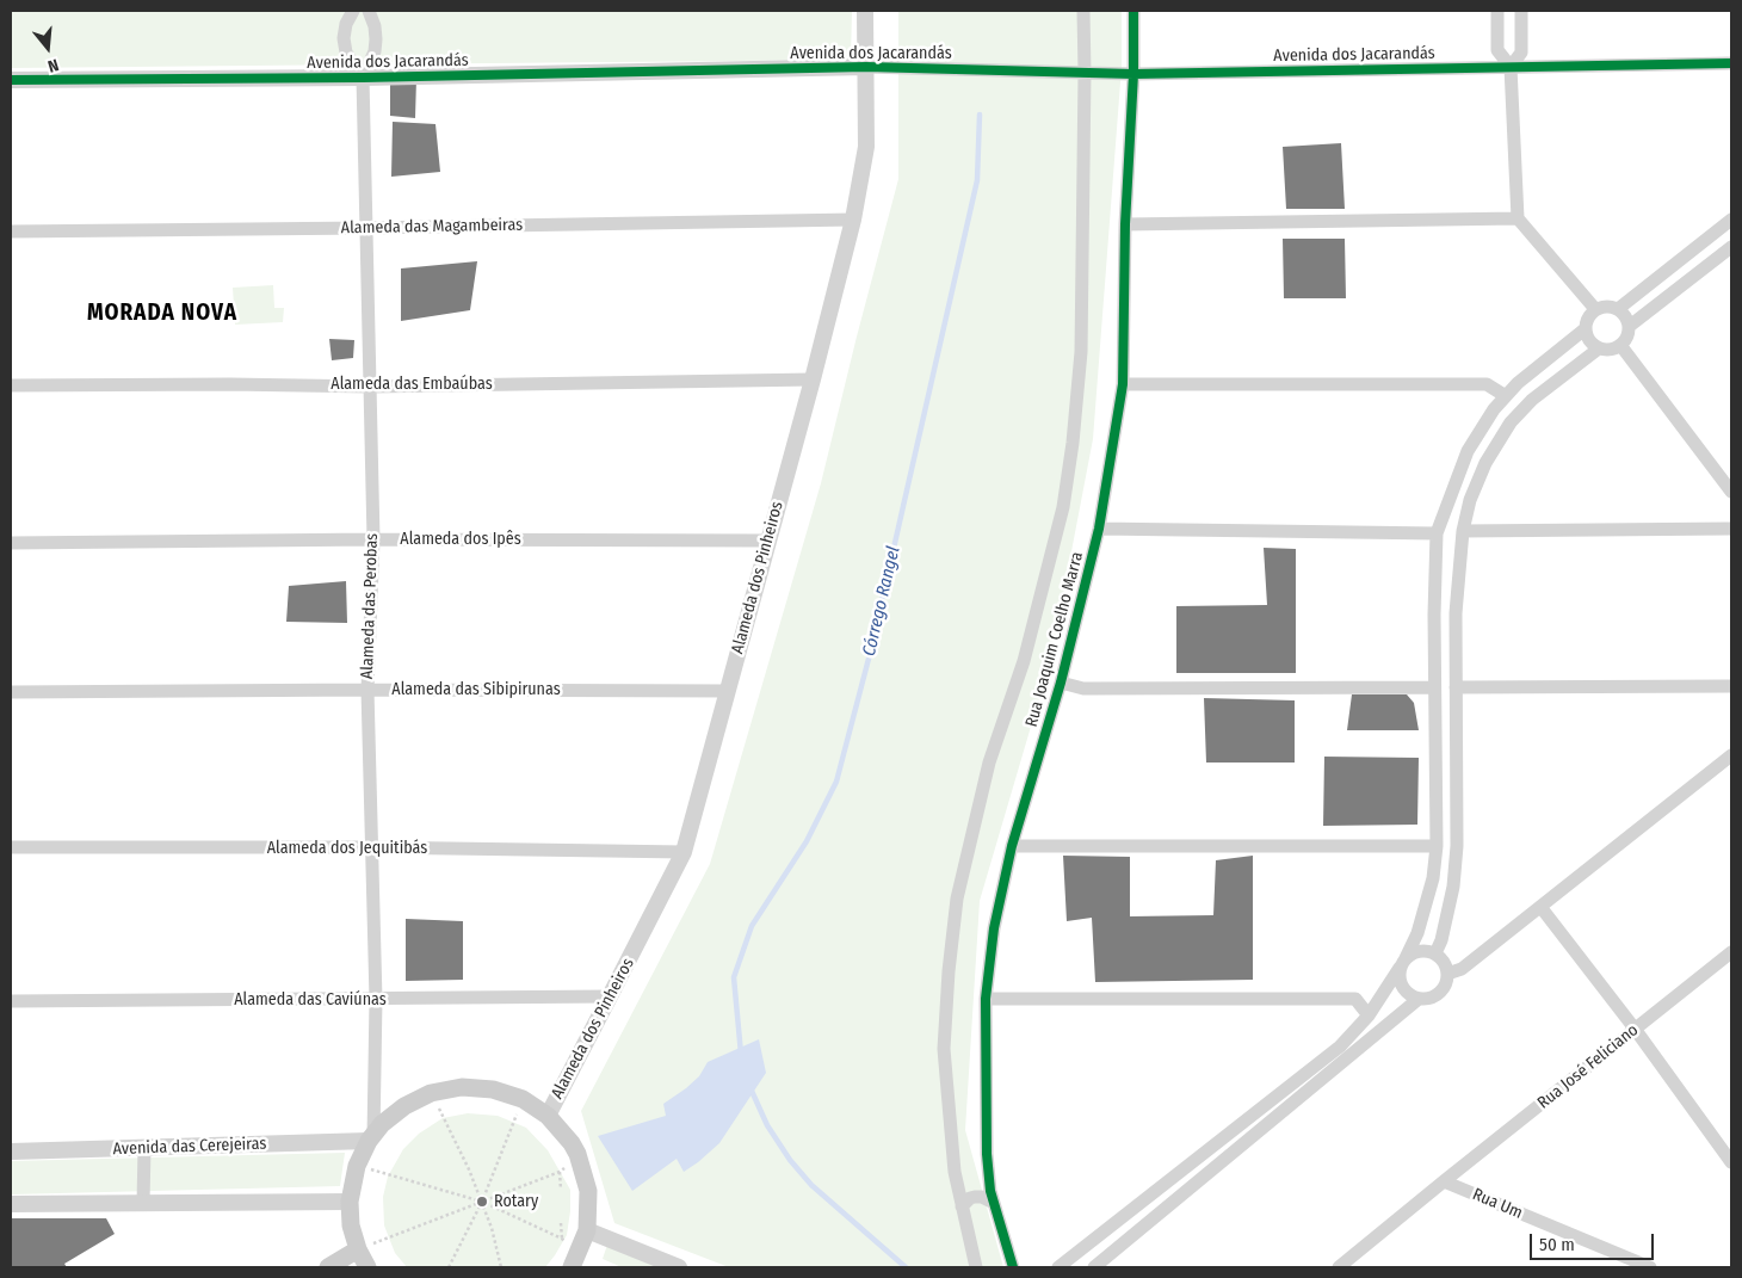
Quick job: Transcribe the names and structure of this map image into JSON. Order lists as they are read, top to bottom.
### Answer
{
  "streets": {
    "street": [
      "Avenida dos Jacarandás",
      "Alameda das Magambeiras",
      "Alameda das Embaúbas",
      "Alameda dos Ipês",
      "Alameda dos Pinheiros",
      "Alameda das Perobas",
      "Rua Joaquim Coelho Marra",
      "Alameda das Sibipirunas",
      "Alameda dos Jequitibás",
      "Alameda das Caviúnas",
      "Rua José Feliciano",
      "Avenida das Cerejeiras",
      "Rua Um"
    ]
  },
  "crossings": [
    ["Avenida dos Jacarandás", "Alameda dos Pinheiros"],
    ["Avenida dos Jacarandás", "Alameda das Perobas"],
    ["Avenida dos Jacarandás", "Rua Joaquim Coelho Marra"],
    ["Alameda das Magambeiras", "Alameda dos Pinheiros"],
    ["Alameda das Magambeiras", "Alameda das Perobas"],
    ["Alameda das Embaúbas", "Alameda dos Pinheiros"],
    ["Alameda das Embaúbas", "Alameda das Perobas"],
    ["Alameda dos Ipês", "Alameda dos Pinheiros"],
    ["Alameda dos Ipês", "Alameda das Perobas"],
    ["Alameda dos Pinheiros", "Alameda das Sibipirunas"],
    ["Alameda dos Pinheiros", "Alameda dos Jequitibás"],
    ["Alameda dos Pinheiros", "Alameda das Caviúnas"],
    ["Alameda das Perobas", "Alameda das Sibipirunas"],
    ["Alameda das Perobas", "Alameda dos Jequitibás"],
    ["Alameda das Perobas", "Alameda das Caviúnas"],
    ["Alameda das Perobas", "Avenida das Cerejeiras"],
    ["Rua José Feliciano", "Rua Um"]
  ],
  "districts": ["MORADA NOVA"],
  "water": ["Córrego Rangel"],
  "places": ["Rotary"],
  "scale_bar": "50 m",
  "north": "bottom"
}
